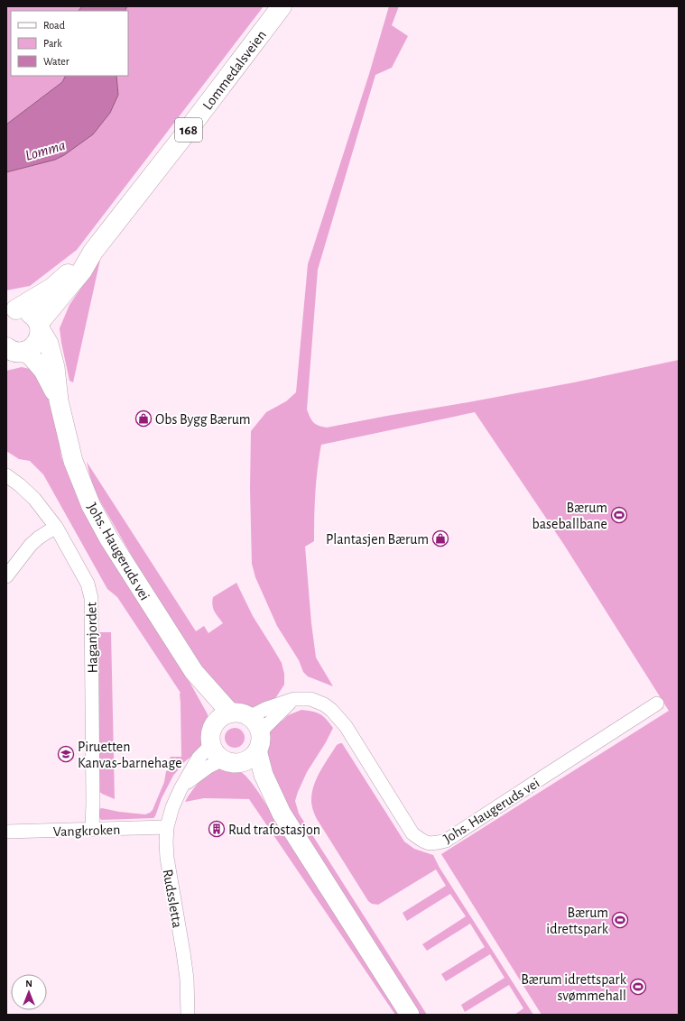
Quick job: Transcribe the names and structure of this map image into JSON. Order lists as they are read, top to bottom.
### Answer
{
  "streets": {
    "main road": ["Lommedalsveien", "168", "Johs. Haugeruds vei"],
    "street": ["Haganjordet", "Vangkroken", "Rudssletta"]
  },
  "crossings": [
    ["Lommedalsveien", "168"],
    ["Lommedalsveien", "Johs. Haugeruds vei"],
    ["168", "Johs. Haugeruds vei"],
    ["Johs. Haugeruds vei", "Rudssletta"],
    ["Haganjordet", "Vangkroken"],
    ["Vangkroken", "Rudssletta"]
  ],
  "water": ["Lomma"],
  "places": {
    "shop": ["Obs Bygg Bærum", "Plantasjen Bærum"],
    "sports": ["Bærum baseballbane", "Bærum idrettspark", "Bærum idrettspark svømmehall"],
    "school or university": ["Piruetten Kanvas-barnehage"],
    "building": ["Rud trafostasjon"]
  },
  "legend": ["Road", "Park", "Water"],
  "north": "top"
}
